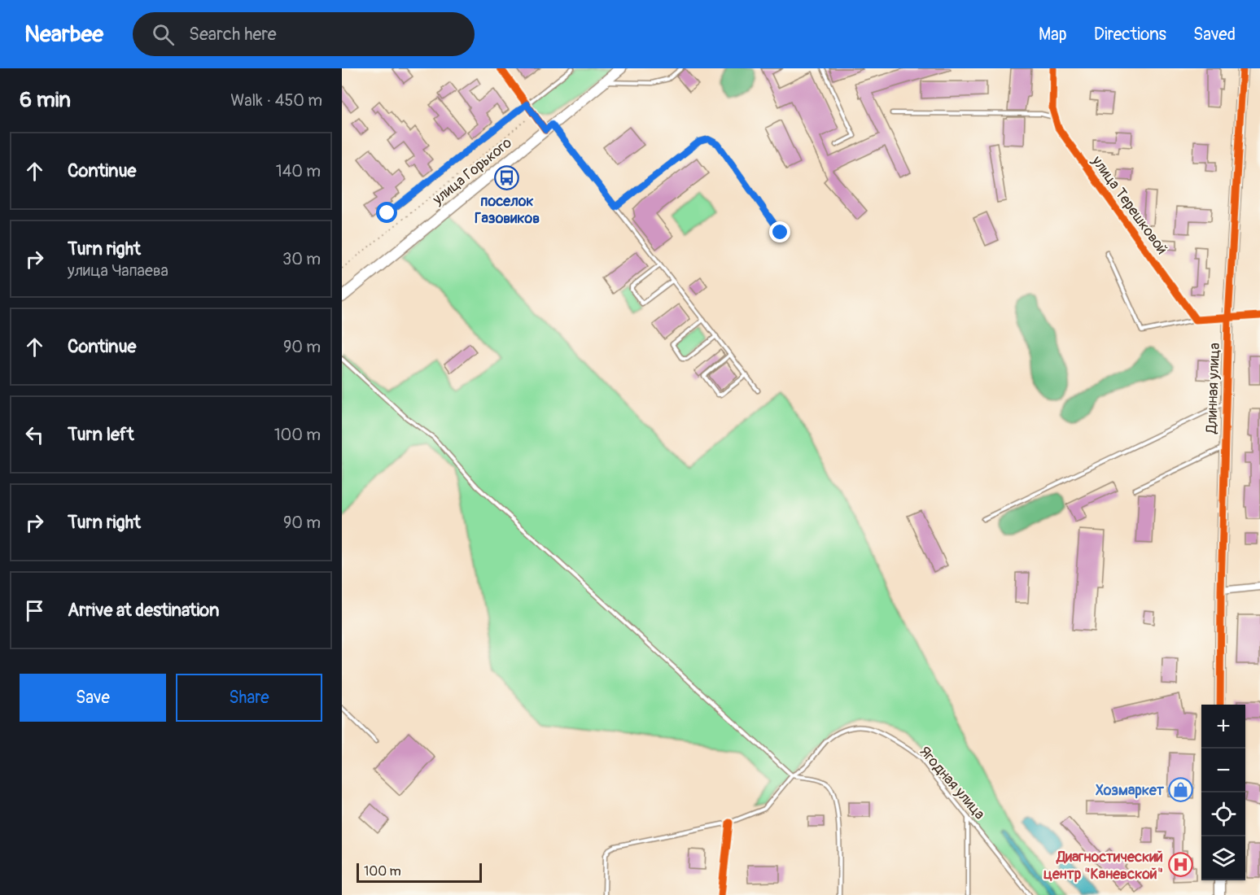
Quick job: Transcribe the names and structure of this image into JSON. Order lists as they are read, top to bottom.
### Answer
{
  "streets": {
    "street": ["улица Горького", "улица Терешковой", "Длинная улица"],
    "lane": ["Ягодная улица"]
  },
  "places": {
    "bus stop": ["поселок Газовиков"],
    "shop": ["Хозмаркет"],
    "hospital": ["Диагностический центр \"Каневской\""]
  },
  "scale_bar": "100 m",
  "page": {
    "header": "Nearbee",
    "search": "Search here",
    "nav": ["Map", "Directions", "Saved"],
    "heading": ["6 min", "Walk · 450 m"],
    "list": [
      ["Continue", "140 m"],
      ["Turn right", "улица Чапаева", "30 m"],
      ["Continue", "90 m"],
      ["Turn left", "100 m"],
      ["Turn right", "90 m"],
      "Arrive at destination"
    ],
    "buttons": ["Save", "Share"],
    "map_buttons": ["+", "−"],
    "scale": "100 m"
  }
}
